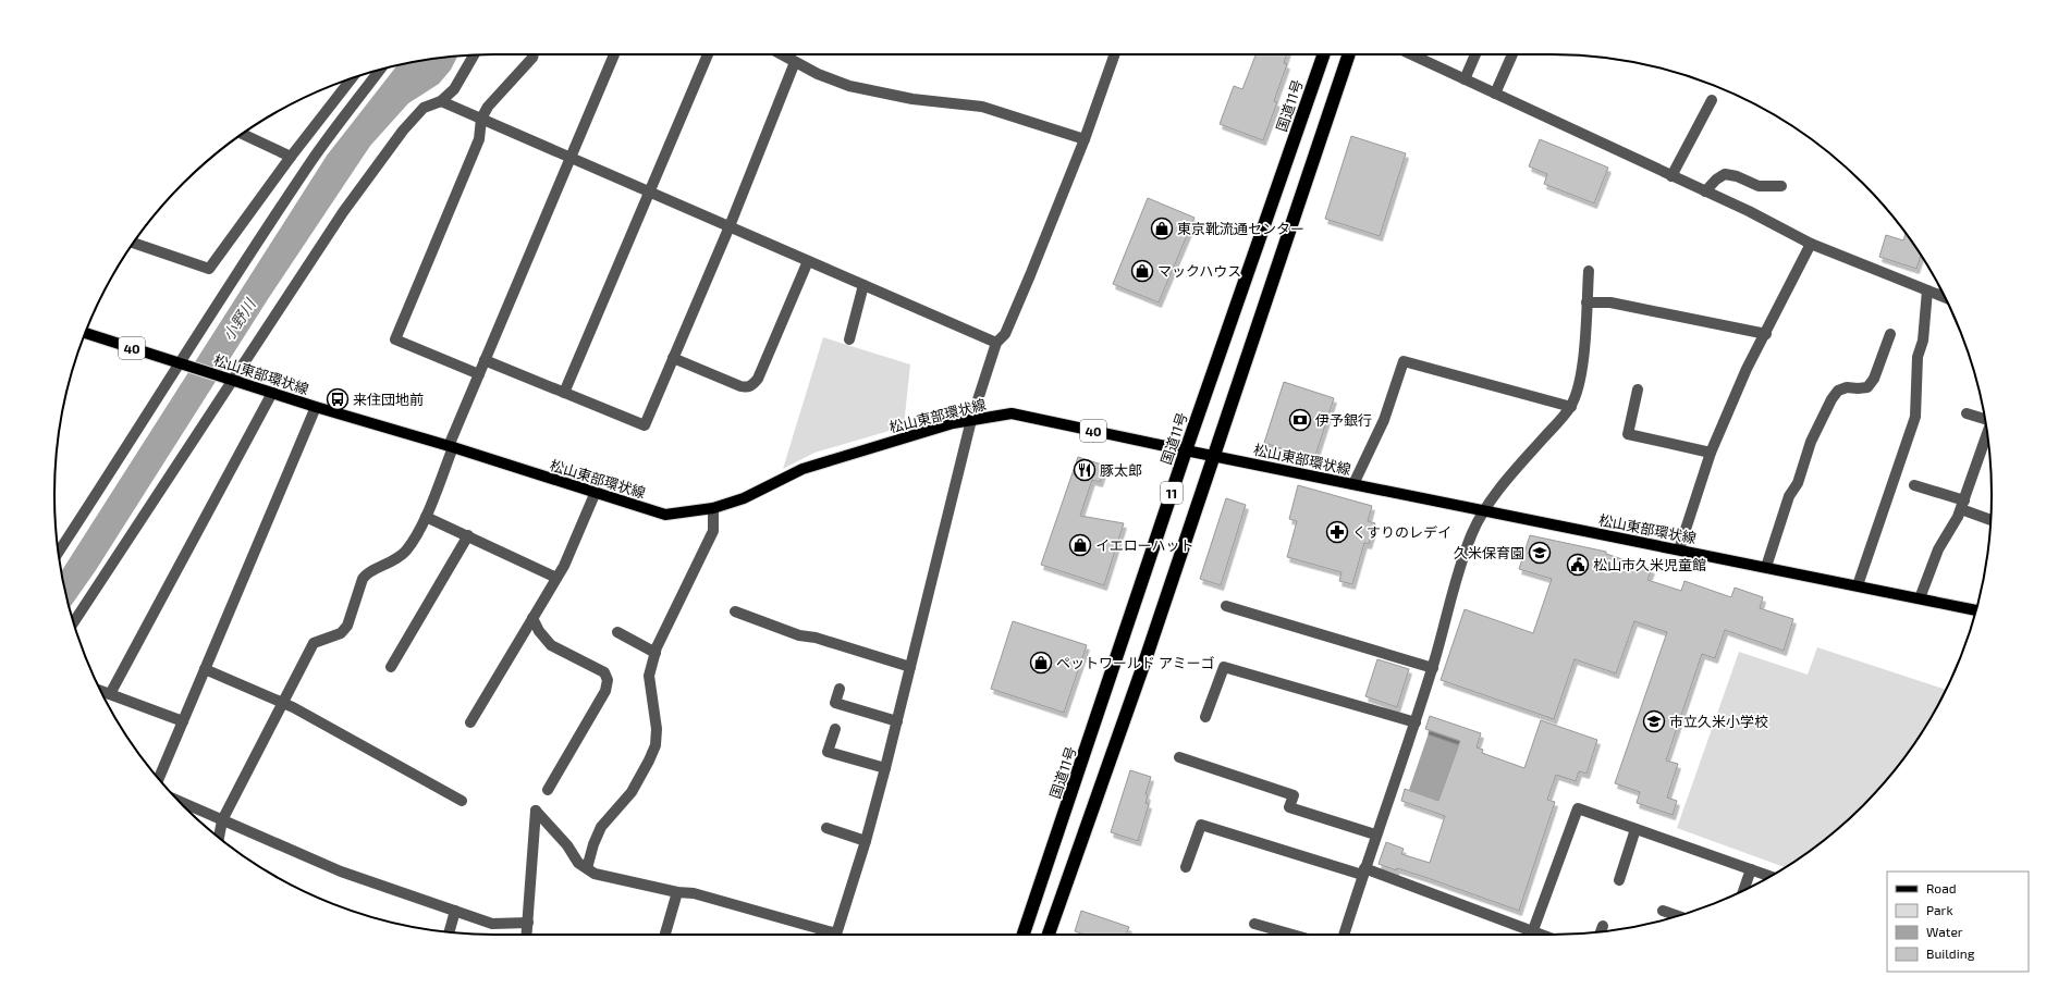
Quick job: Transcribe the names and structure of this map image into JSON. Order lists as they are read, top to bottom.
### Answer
{
  "streets": {
    "highway": ["国道11号", "11"],
    "main road": ["40", "松山東部環状線"]
  },
  "crossings": [
    ["国道11号", "松山東部環状線"],
    ["松山東部環状線", "11"]
  ],
  "water": ["小野川"],
  "places": {
    "shop": [
      "東京靴流通センター",
      "マックハウス",
      "イエローハット",
      "ペットワールド アミーゴ"
    ],
    "bus stop": ["来住団地前"],
    "bank": ["伊予銀行"],
    "restaurant": ["豚太郎"],
    "pharmacy": ["くすりのレデイ"],
    "school or university": ["久米保育園", "市立久米小学校"],
    "public building": ["松山市久米児童館"]
  },
  "legend": [
    "Road",
    "Park",
    "Water",
    "Building"
  ]
}
